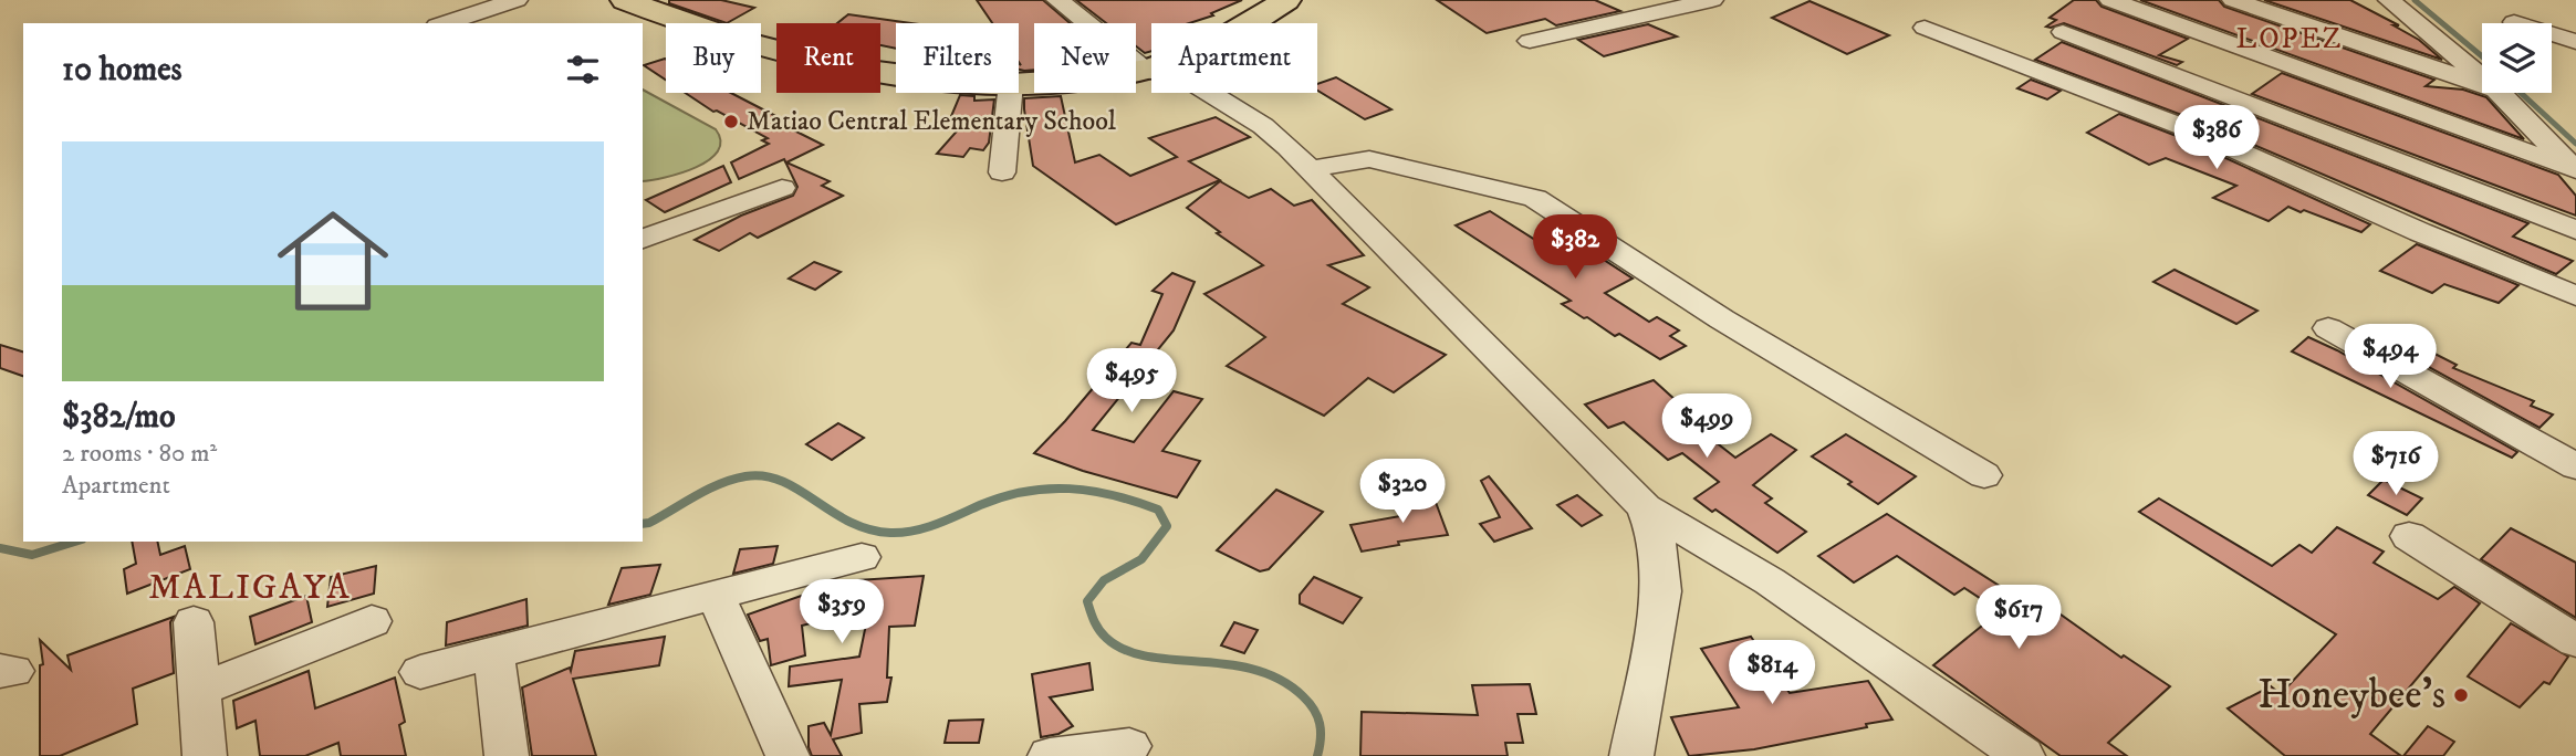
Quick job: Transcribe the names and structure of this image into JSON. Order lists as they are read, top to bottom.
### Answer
{
  "districts": ["LOPEZ", "MALIGAYA"],
  "places": ["Matiao Central Elementary School", "Honeybee's"],
  "page": {
    "chip": [
      "Buy",
      "Rent",
      "Filters",
      "New",
      "Apartment"
    ],
    "heading": "10 homes",
    "price": [
      "$386",
      "$382",
      "$494",
      "$495",
      "$499",
      "$716",
      "$320",
      "$359",
      "$617",
      "$814"
    ],
    "list": [
      {
        "name": "$382/mo",
        "note": "2 rooms · 80 m² · Apartment"
      }
    ]
  }
}
